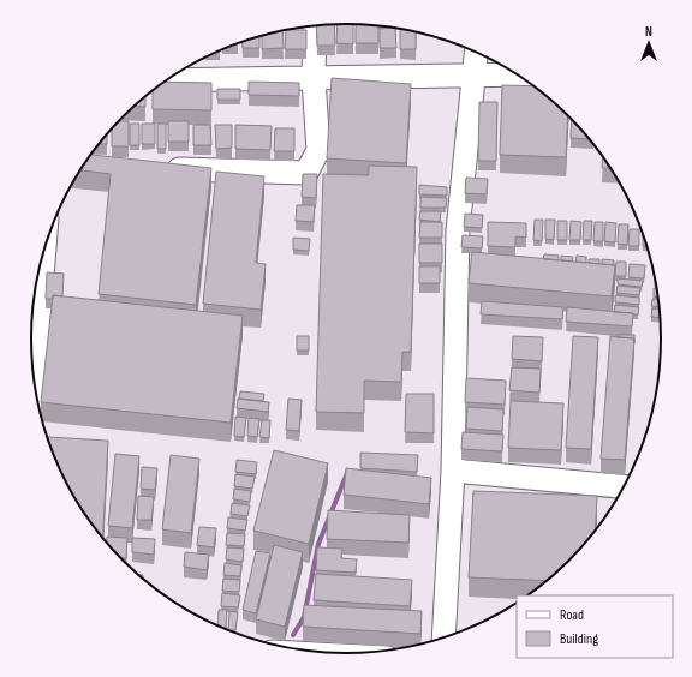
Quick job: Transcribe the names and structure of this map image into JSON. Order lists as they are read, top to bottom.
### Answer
{
  "legend": ["Road", "Building"],
  "north": "top"
}
